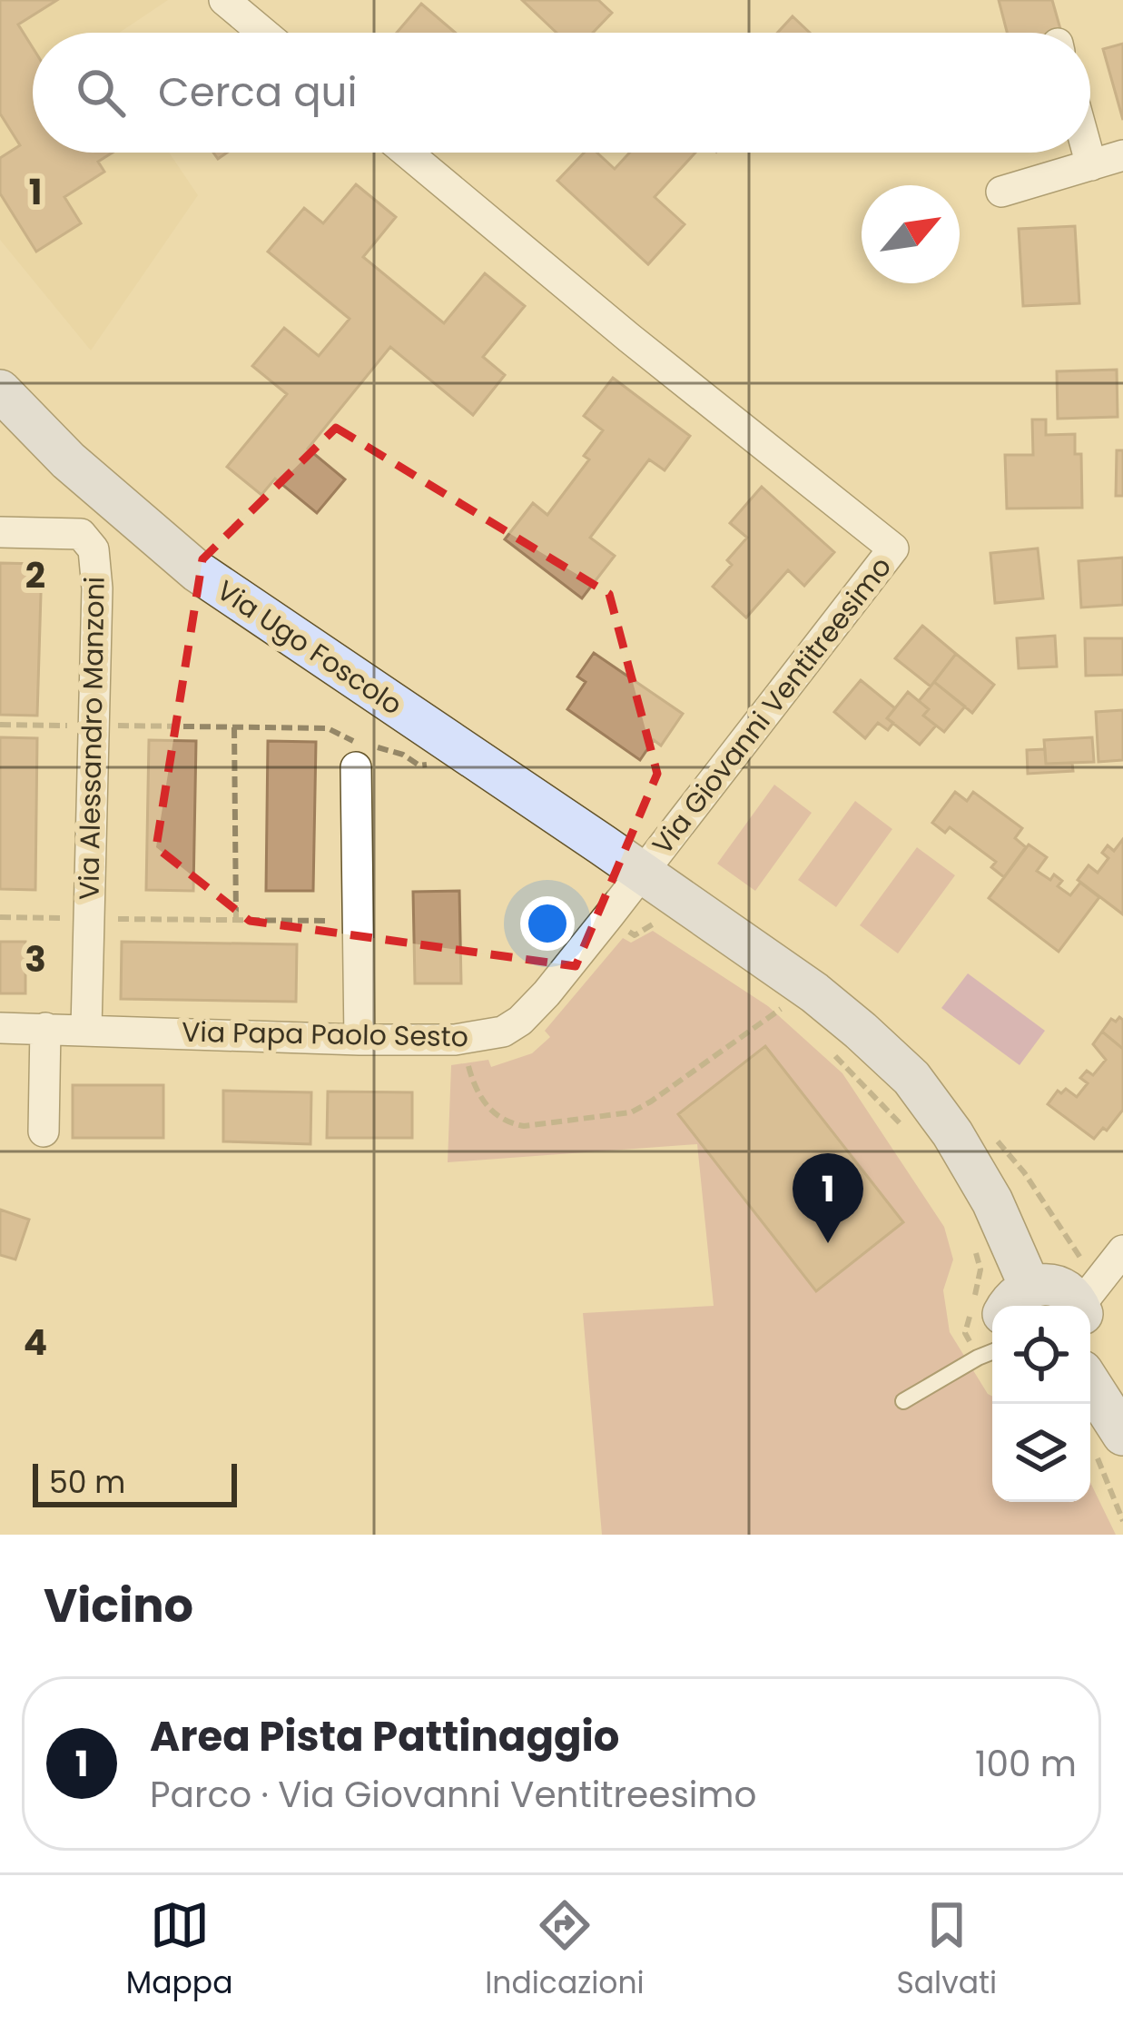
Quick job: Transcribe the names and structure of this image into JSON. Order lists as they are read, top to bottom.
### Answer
{
  "streets": {
    "street": [
      "Via Ugo Foscolo",
      "Via Giovanni Ventitreesimo",
      "Via Alessandro Manzoni",
      "Via Papa Paolo Sesto"
    ]
  },
  "crossings": [
    ["Via Ugo Foscolo", "Via Giovanni Ventitreesimo"],
    ["Via Ugo Foscolo", "Via Papa Paolo Sesto"],
    ["Via Giovanni Ventitreesimo", "Via Papa Paolo Sesto"],
    ["Via Alessandro Manzoni", "Via Papa Paolo Sesto"]
  ],
  "scale_bar": "50 m",
  "north": "top right",
  "page": {
    "search": "Cerca qui",
    "pins": "1",
    "scale": "50 m",
    "heading": "Vicino",
    "list": [
      {
        "mark": "1",
        "name": "Area Pista Pattinaggio",
        "note": "Parco · Via Giovanni Ventitreesimo",
        "value": "100 m"
      }
    ],
    "nav": ["Mappa", "Indicazioni", "Salvati"]
  },
  "grid": {
    "rows": [
      "1",
      "2",
      "3",
      "4"
    ]
  }
}
